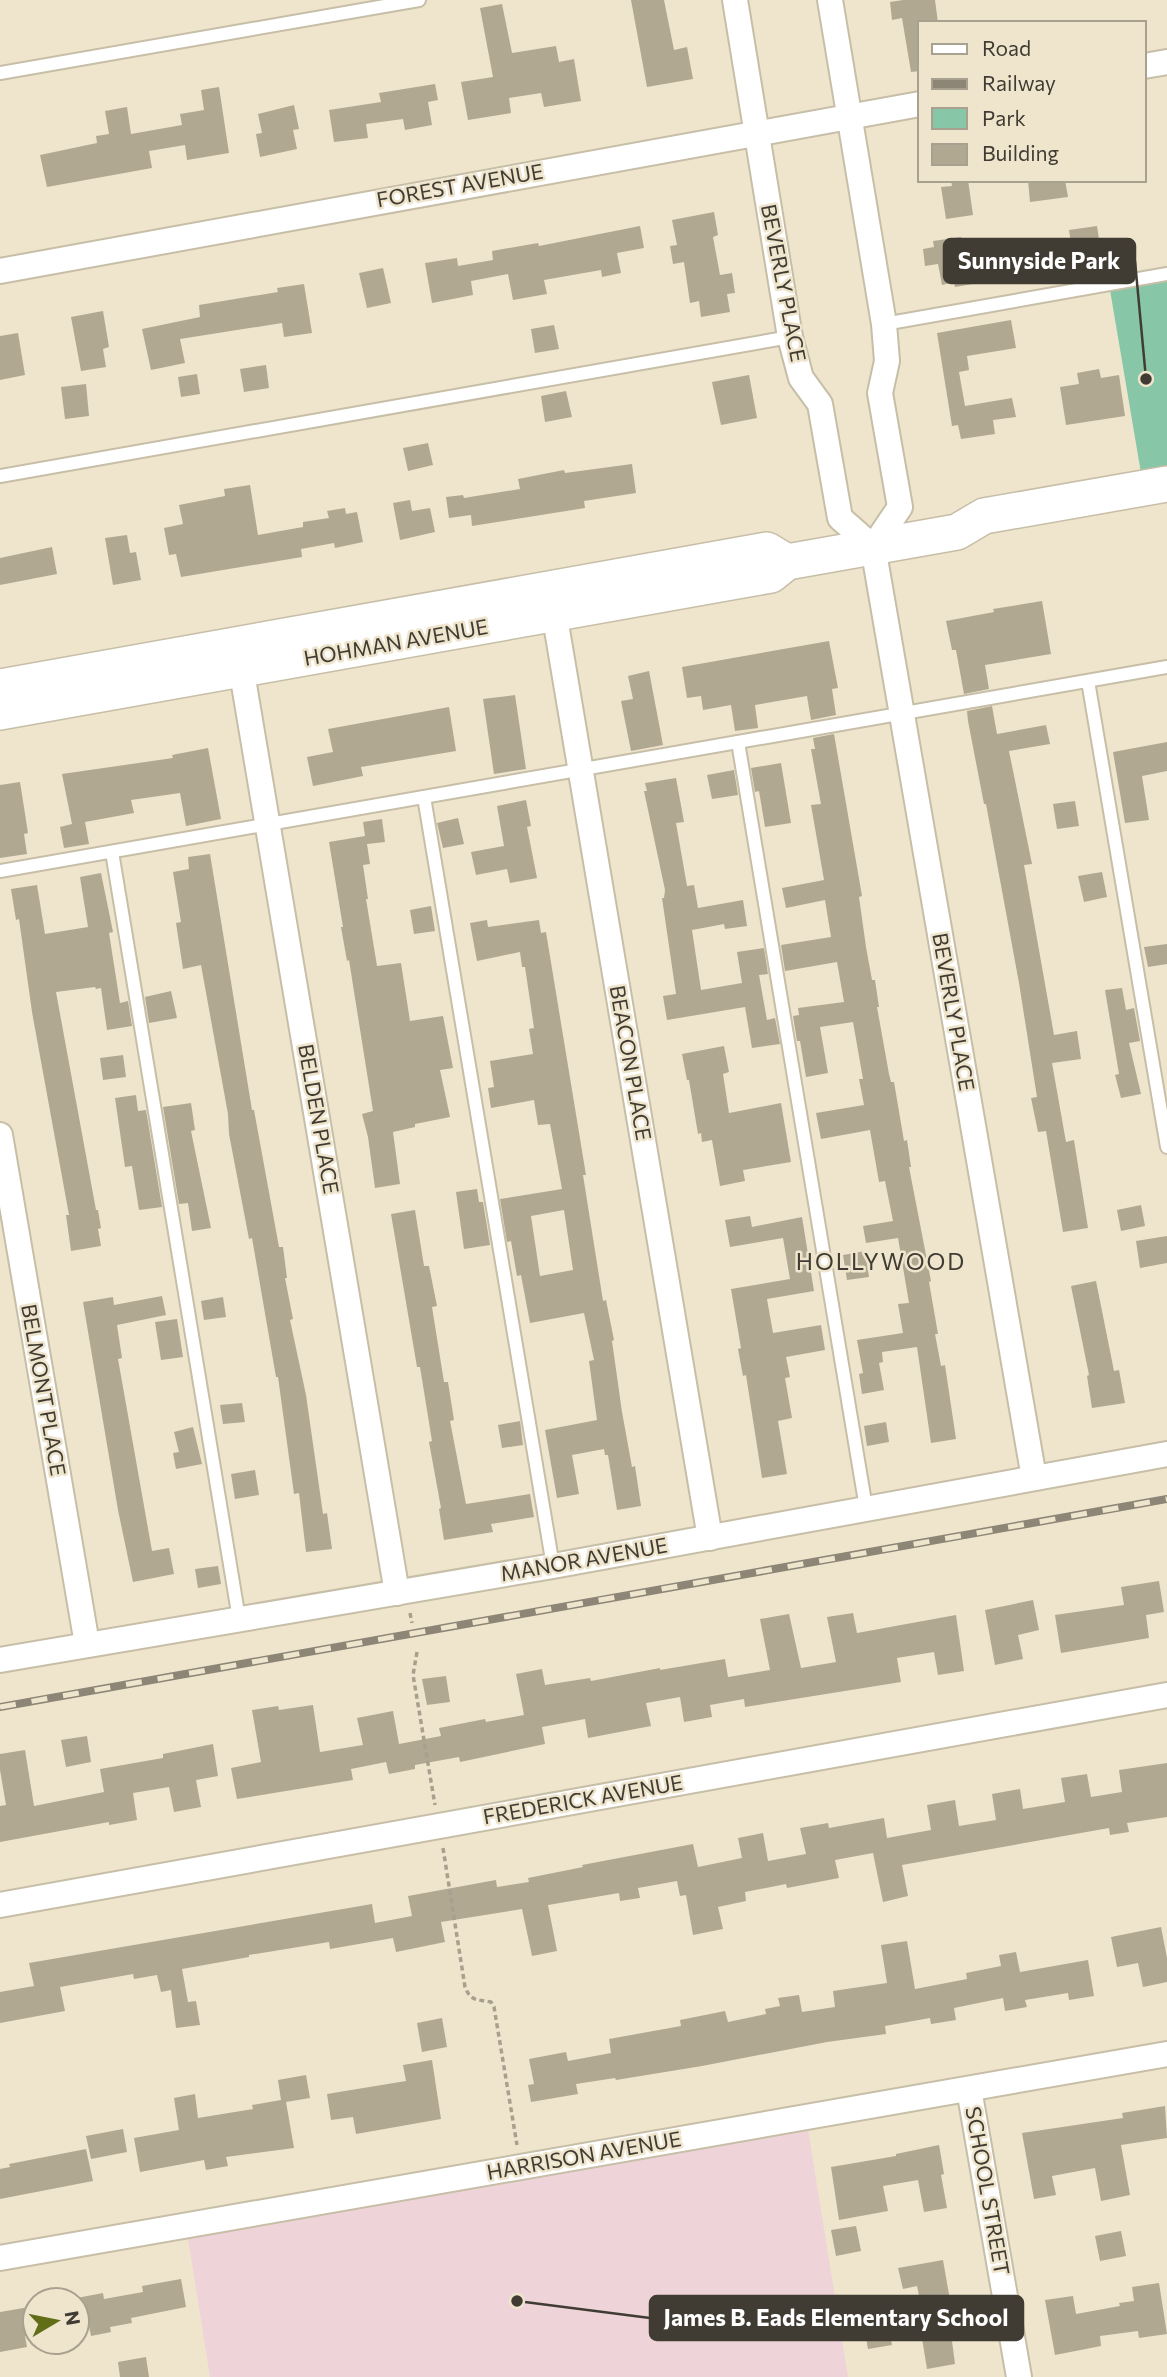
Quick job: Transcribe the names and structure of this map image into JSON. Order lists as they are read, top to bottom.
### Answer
{
  "streets": {
    "main road": ["HOHMAN AVENUE"],
    "street": [
      "FOREST AVENUE",
      "BEVERLY PLACE",
      "BEACON PLACE",
      "BELDEN PLACE",
      "BELMONT PLACE",
      "MANOR AVENUE",
      "FREDERICK AVENUE",
      "HARRISON AVENUE",
      "SCHOOL STREET"
    ]
  },
  "crossings": [
    ["FOREST AVENUE", "BEVERLY PLACE"],
    ["BEVERLY PLACE", "HOHMAN AVENUE"],
    ["BEVERLY PLACE", "MANOR AVENUE"],
    ["HOHMAN AVENUE", "BEACON PLACE"],
    ["HOHMAN AVENUE", "BELDEN PLACE"],
    ["BEACON PLACE", "MANOR AVENUE"],
    ["BELDEN PLACE", "MANOR AVENUE"],
    ["BELMONT PLACE", "MANOR AVENUE"],
    ["HARRISON AVENUE", "SCHOOL STREET"]
  ],
  "districts": ["HOLLYWOOD"],
  "places": ["Sunnyside Park", "James B. Eads Elementary School"],
  "legend": [
    "Road",
    "Railway",
    "Park",
    "Building"
  ],
  "north": "right"
}
